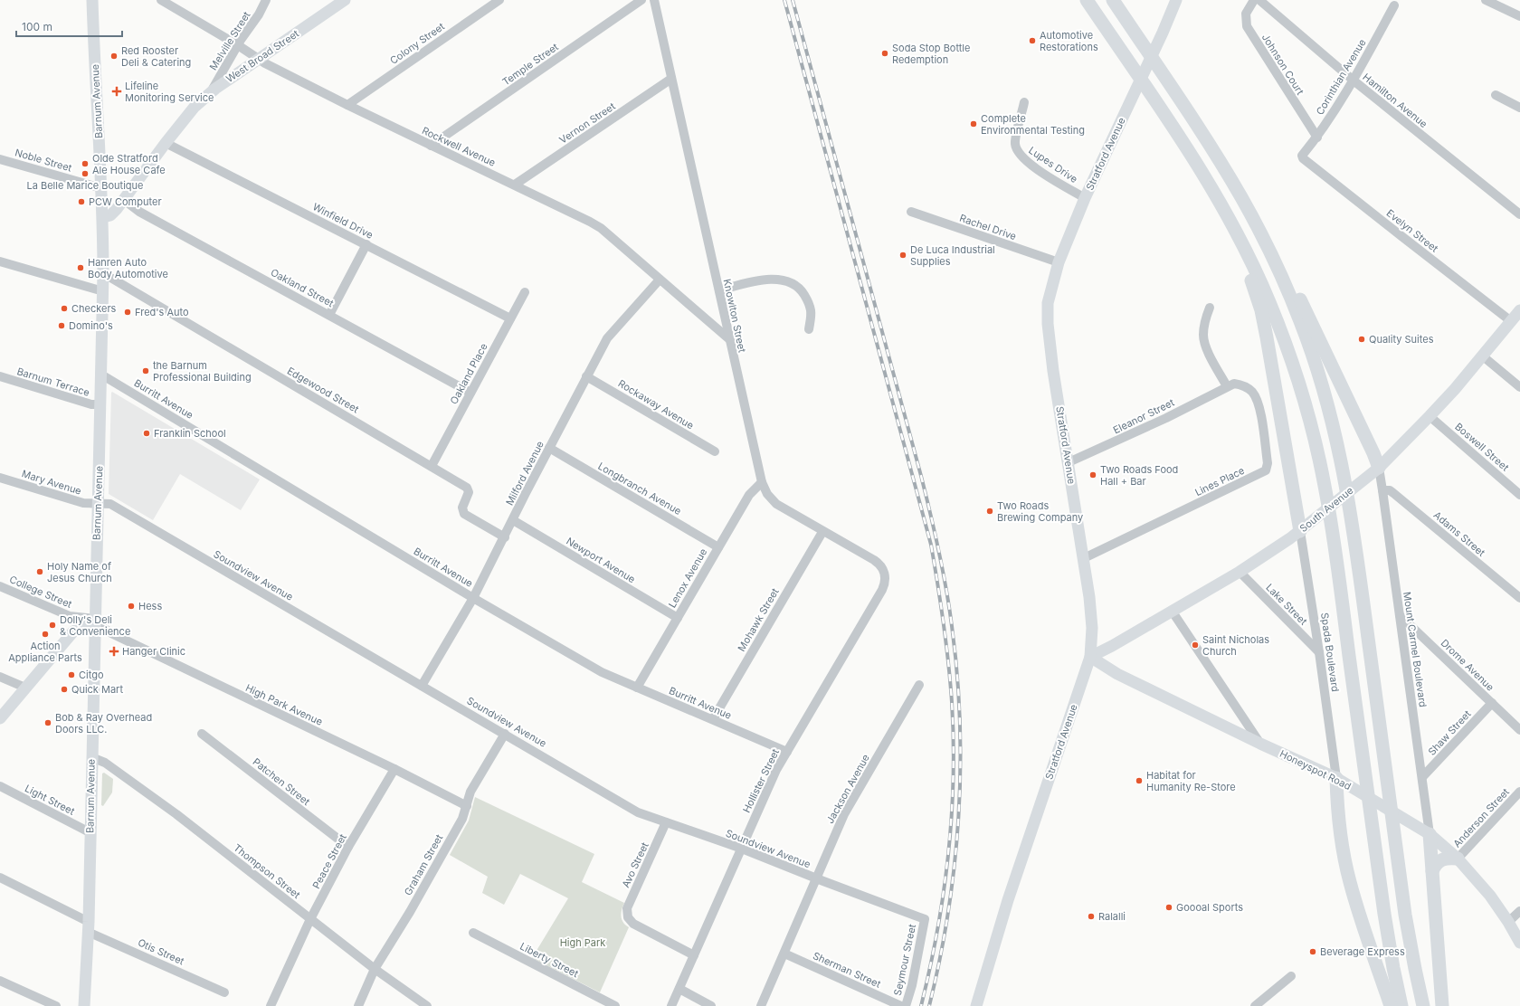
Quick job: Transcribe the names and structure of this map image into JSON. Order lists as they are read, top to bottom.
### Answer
{
  "streets": {
    "main road": [
      "West Broad Street",
      "Barnum Avenue",
      "Stratford Avenue",
      "South Avenue",
      "Honeyspot Road"
    ],
    "street": [
      "Melville Street",
      "Colony Street",
      "Temple Street",
      "Johnson Court",
      "Corinthian Avenue",
      "Hamilton Avenue",
      "Vernon Street",
      "Rockwell Avenue",
      "Noble Street",
      "Lupes Drive",
      "Winfield Drive",
      "Rachel Drive",
      "Evelyn Street",
      "Oakland Street",
      "Knowlton Street",
      "Oakland Place",
      "Barnum Terrace",
      "Edgewood Street",
      "Burritt Avenue",
      "Rockaway Avenue",
      "Eleanor Street",
      "Boswell Street",
      "Milford Avenue",
      "Lines Place",
      "Mary Avenue",
      "Longbranch Avenue",
      "Adams Street",
      "Newport Avenue",
      "Soundview Avenue",
      "Lenox Avenue",
      "College Street",
      "Lake Street",
      "Mohawk Street",
      "Mount Carmel Boulevard",
      "Spada Boulevard",
      "Drome Avenue",
      "High Park Avenue",
      "Shaw Street",
      "Hollister Street",
      "Patchen Street",
      "Jackson Avenue",
      "Light Street",
      "Anderson Street",
      "Peace Street",
      "Graham Street",
      "Avo Street",
      "Thompson Street",
      "Otis Street",
      "Liberty Street",
      "Seymour Street",
      "Sherman Street"
    ]
  },
  "crossings": [
    ["Melville Street", "West Broad Street"],
    ["Melville Street", "Rockwell Avenue"],
    ["Colony Street", "Rockwell Avenue"],
    ["West Broad Street", "Barnum Avenue"],
    ["West Broad Street", "Rockwell Avenue"],
    ["West Broad Street", "Winfield Drive"],
    ["West Broad Street", "Oakland Street"],
    ["Temple Street", "Rockwell Avenue"],
    ["Johnson Court", "Corinthian Avenue"],
    ["Corinthian Avenue", "Hamilton Avenue"],
    ["Corinthian Avenue", "Evelyn Street"],
    ["Barnum Avenue", "Noble Street"],
    ["Barnum Avenue", "Barnum Terrace"],
    ["Barnum Avenue", "Edgewood Street"],
    ["Barnum Avenue", "Burritt Avenue"],
    ["Barnum Avenue", "Mary Avenue"],
    ["Barnum Avenue", "Soundview Avenue"],
    ["Barnum Avenue", "College Street"],
    ["Barnum Avenue", "High Park Avenue"],
    ["Barnum Avenue", "Light Street"],
    ["Barnum Avenue", "Thompson Street"],
    ["Barnum Avenue", "Otis Street"],
    ["Vernon Street", "Rockwell Avenue"],
    ["Vernon Street", "Knowlton Street"],
    ["Rockwell Avenue", "Knowlton Street"],
    ["Rockwell Avenue", "Milford Avenue"],
    ["Stratford Avenue", "Lupes Drive"],
    ["Stratford Avenue", "Rachel Drive"],
    ["Stratford Avenue", "Eleanor Street"],
    ["Stratford Avenue", "Lines Place"],
    ["Stratford Avenue", "South Avenue"],
    ["Stratford Avenue", "Honeyspot Road"],
    ["Winfield Drive", "Oakland Place"],
    ["Evelyn Street", "South Avenue"],
    ["Oakland Street", "Oakland Place"],
    ["Knowlton Street", "Lenox Avenue"],
    ["Knowlton Street", "Mohawk Street"],
    ["Knowlton Street", "Hollister Street"],
    ["Oakland Place", "Edgewood Street"],
    ["Edgewood Street", "Milford Avenue"],
    ["Burritt Avenue", "Milford Avenue"],
    ["Burritt Avenue", "Lenox Avenue"],
    ["Burritt Avenue", "Mohawk Street"],
    ["Burritt Avenue", "Hollister Street"],
    ["Rockaway Avenue", "Milford Avenue"],
    ["Eleanor Street", "Lines Place"],
    ["Boswell Street", "South Avenue"],
    ["Milford Avenue", "Longbranch Avenue"],
    ["Milford Avenue", "Newport Avenue"],
    ["Milford Avenue", "Soundview Avenue"],
    ["Mary Avenue", "Soundview Avenue"],
    ["Longbranch Avenue", "Lenox Avenue"],
    ["South Avenue", "Lake Street"],
    ["South Avenue", "Mount Carmel Boulevard"],
    ["South Avenue", "Spada Boulevard"],
    ["South Avenue", "Honeyspot Road"],
    ["Adams Street", "Mount Carmel Boulevard"],
    ["Newport Avenue", "Lenox Avenue"],
    ["Soundview Avenue", "Hollister Street"],
    ["Soundview Avenue", "Jackson Avenue"],
    ["Soundview Avenue", "Graham Street"],
    ["Soundview Avenue", "Avo Street"],
    ["Soundview Avenue", "Seymour Street"],
    ["College Street", "High Park Avenue"],
    ["Lake Street", "Spada Boulevard"],
    ["Mount Carmel Boulevard", "Drome Avenue"],
    ["Mount Carmel Boulevard", "Shaw Street"],
    ["Mount Carmel Boulevard", "Honeyspot Road"],
    ["Spada Boulevard", "Honeyspot Road"],
    ["Drome Avenue", "Shaw Street"],
    ["High Park Avenue", "Peace Street"],
    ["High Park Avenue", "Graham Street"],
    ["Honeyspot Road", "Anderson Street"],
    ["Hollister Street", "Avo Street"],
    ["Patchen Street", "Peace Street"],
    ["Jackson Avenue", "Sherman Street"],
    ["Peace Street", "Thompson Street"],
    ["Graham Street", "Thompson Street"]
  ],
  "parks": ["High Park"],
  "places": {
    "other": [
      "Automotive Restorations",
      "Soda Stop Bottle Redemption",
      "Red Rooster Deli & Catering",
      "Complete Environmental Testing",
      "Olde Stratford Ale House Cafe",
      "La Belle Marice Boutique",
      "PCW Computer",
      "De Luca Industrial Supplies",
      "Hanren Auto Body Automotive",
      "Checkers",
      "Fred's Auto",
      "Domino's",
      "Quality Suites",
      "the Barnum Professional Building",
      "Franklin School",
      "Two Roads Food Hall + Bar",
      "Two Roads Brewing Company",
      "Holy Name of Jesus Church",
      "Hess",
      "Dolly's Deli & Convenience",
      "Action Appliance Parts",
      "Saint Nicholas Church",
      "Citgo",
      "Quick Mart",
      "Bob & Ray Overhead Doors LLC.",
      "Habitat for Humanity Re-Store",
      "Goooal Sports",
      "Ralalli",
      "Beverage Express"
    ],
    "health": ["Lifeline Monitoring Service", "Hanger Clinic"]
  },
  "scale_bar": "100 m"
}
